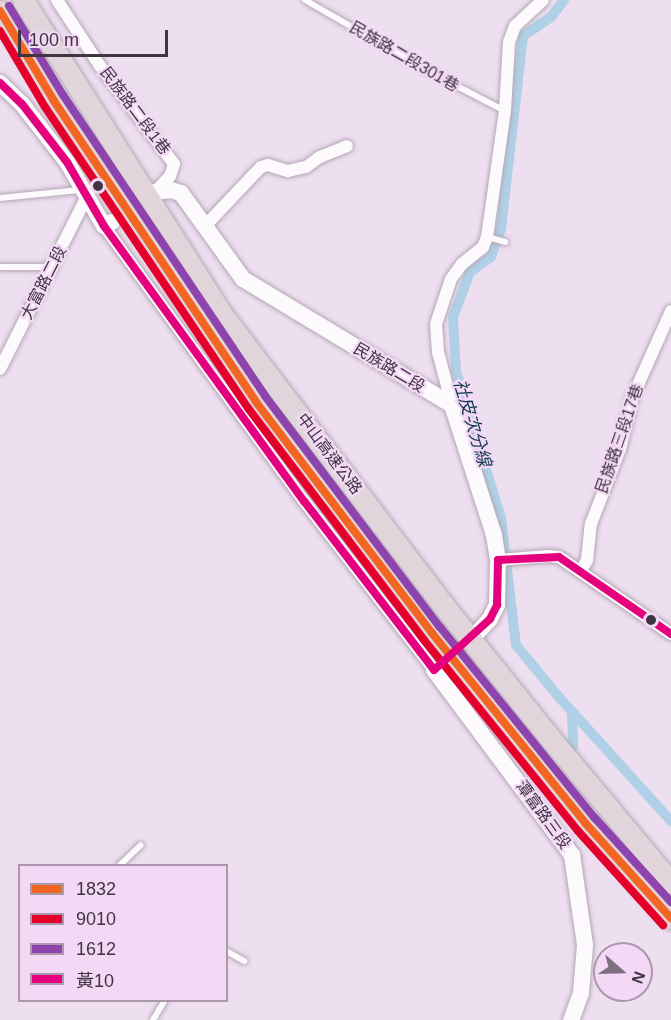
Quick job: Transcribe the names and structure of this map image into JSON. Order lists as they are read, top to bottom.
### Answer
{
  "streets": {
    "highway": ["中山高速公路"],
    "street": [
      "民族路二段1巷",
      "大富路二段",
      "民族路二段",
      "民族路三段17巷",
      "潭富路三段"
    ],
    "lane": ["民族路二段301巷"]
  },
  "water": ["社皮次分線"],
  "lines": [
    "transit line 1612",
    "transit line 1832",
    "transit line 9010",
    "transit line 黃10"
  ],
  "legend": [
    "1832",
    "9010",
    "1612",
    "黃10"
  ],
  "scale_bar": "100 m",
  "north": "right"
}
